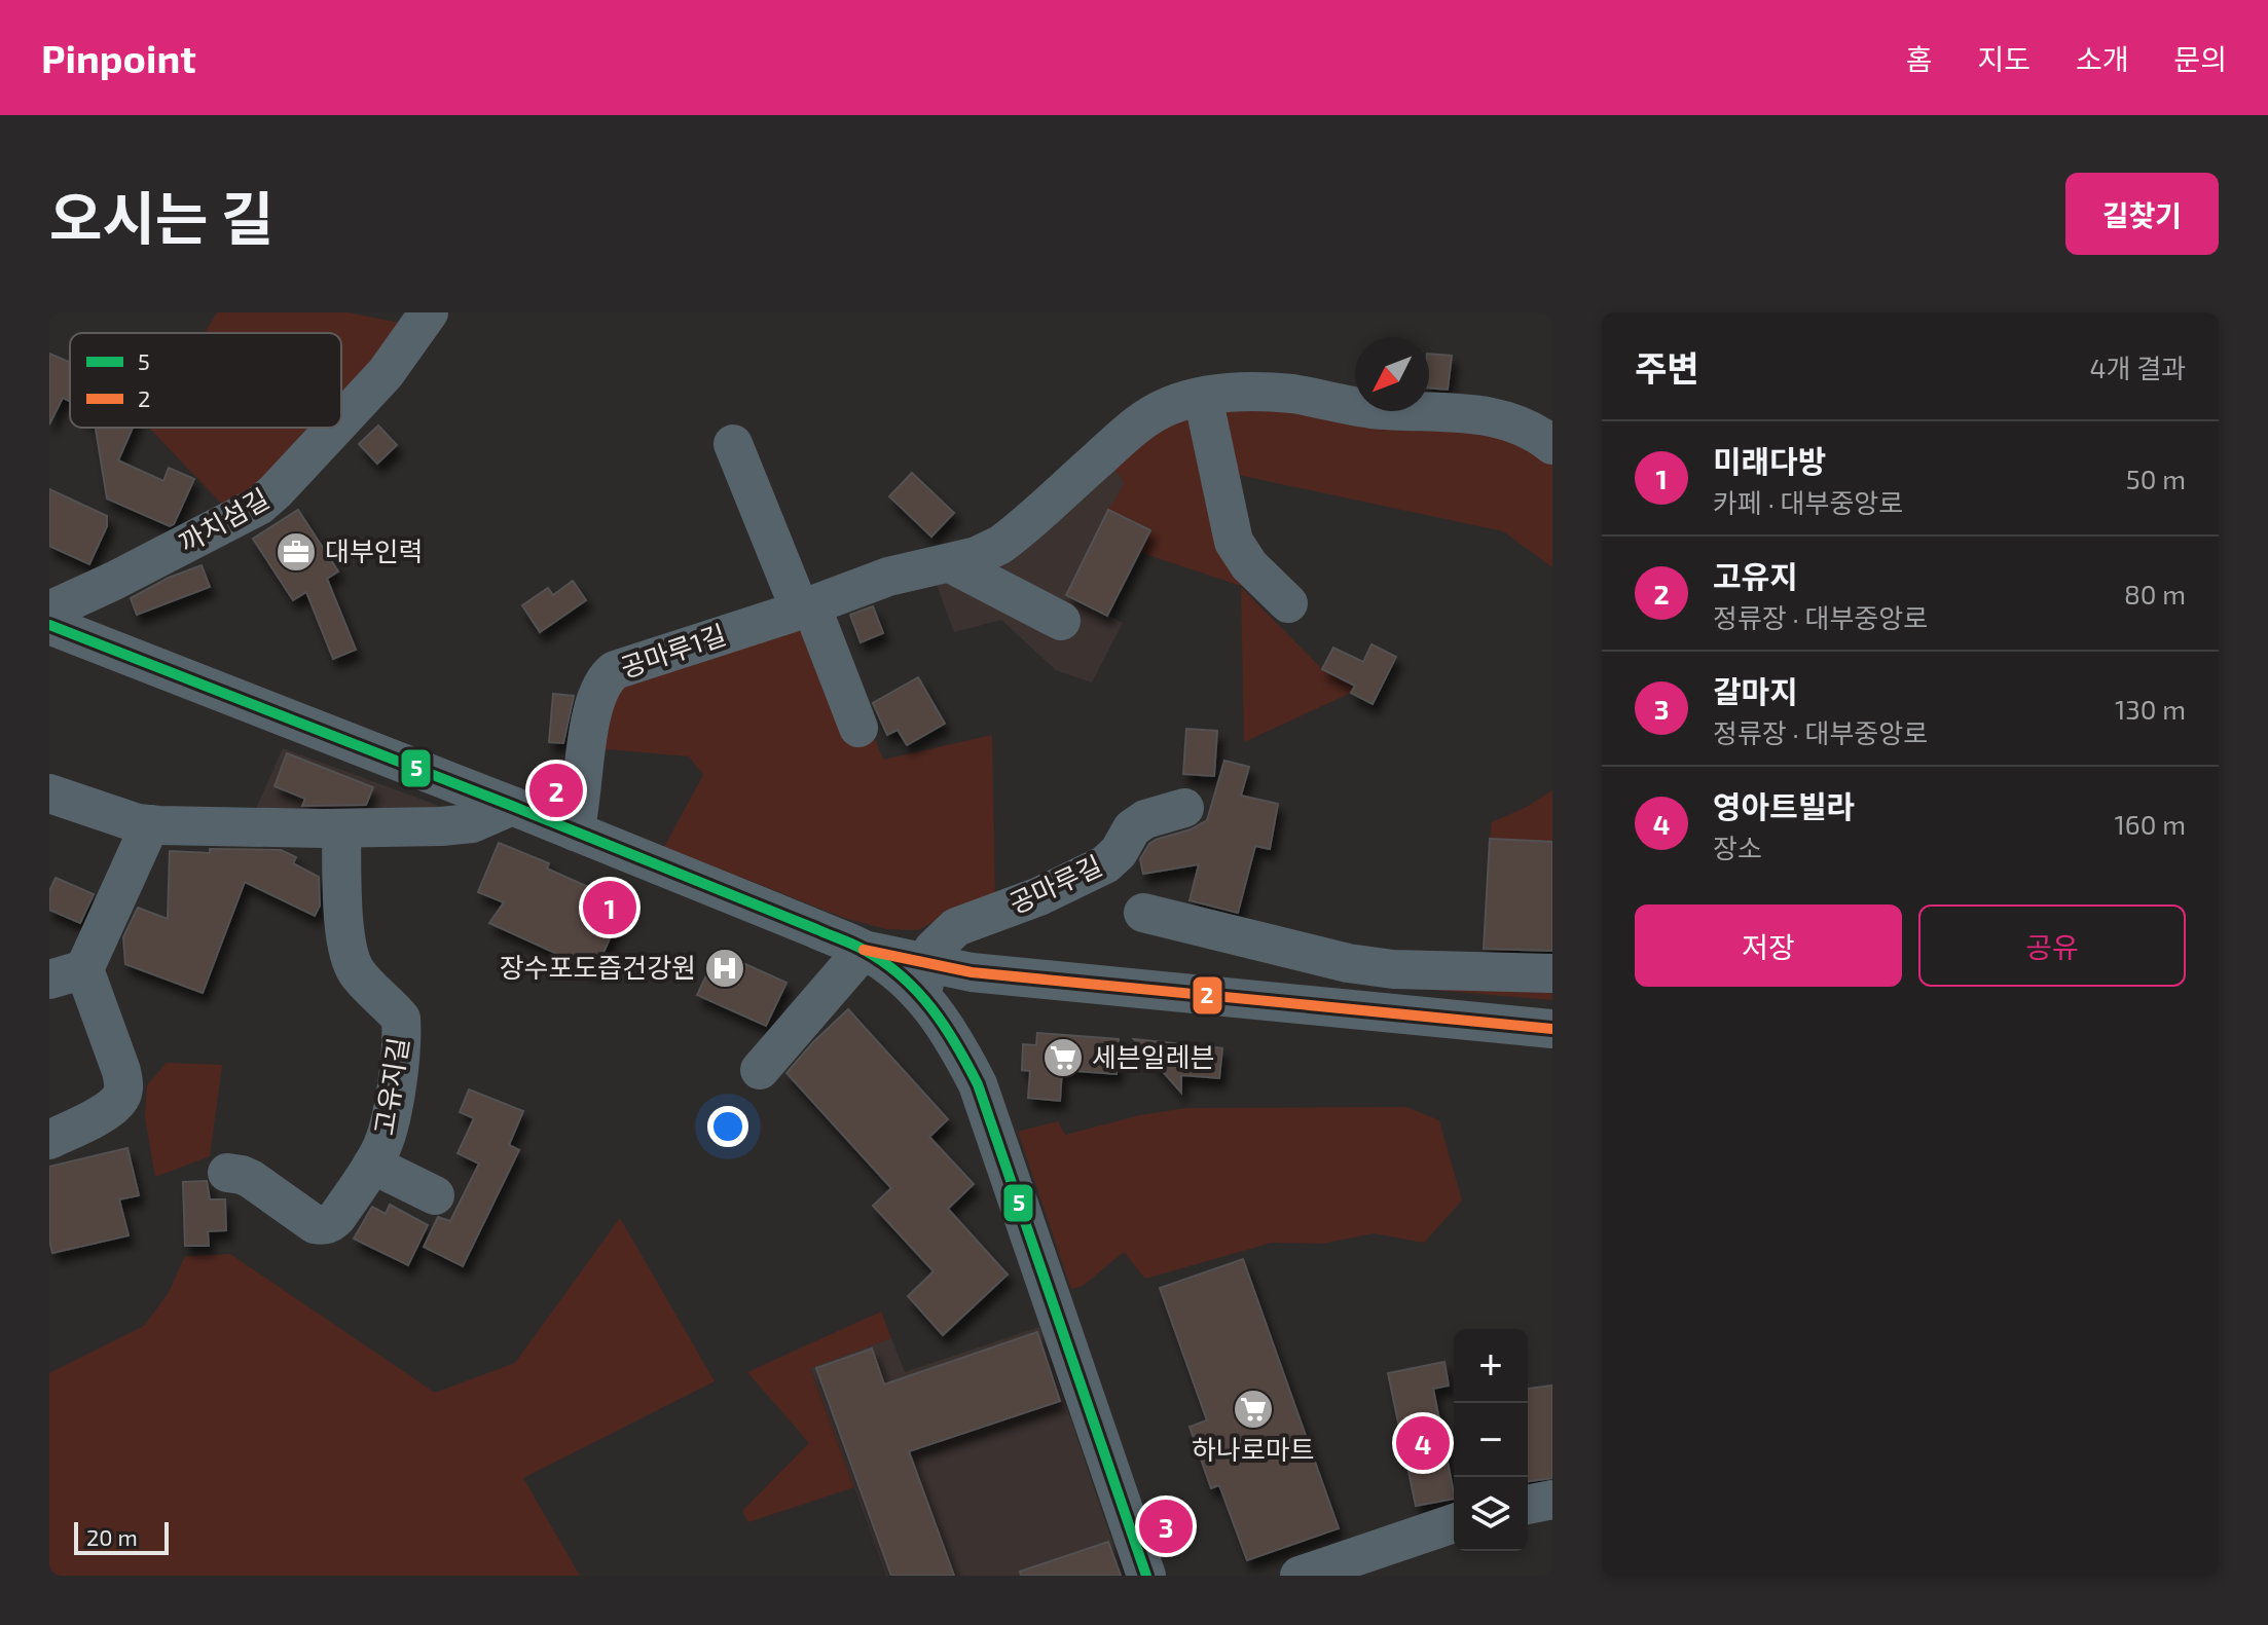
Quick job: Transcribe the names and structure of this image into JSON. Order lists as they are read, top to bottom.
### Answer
{
  "streets": {
    "street": [
      "까치섬길",
      "공마루1길",
      "공마루길",
      "고유지길"
    ]
  },
  "places": {
    "office": ["대부인력"],
    "hospital": ["장수포도즙건강원"],
    "supermarket": ["세븐일레븐", "하나로마트"]
  },
  "lines": ["transit line 5", "transit line 2"],
  "legend": ["5", "2"],
  "scale_bar": "20 m",
  "north": "bottom left",
  "page": {
    "header": "Pinpoint",
    "nav": [
      "홈",
      "지도",
      "소개",
      "문의"
    ],
    "title": "오시는 길",
    "buttons": [
      "길찾기",
      ["저장", "공유"]
    ],
    "heading": ["주변", "4개 결과"],
    "list": [
      {
        "mark": "1",
        "name": "미래다방",
        "note": "카페 · 대부중앙로",
        "value": "50 m"
      },
      {
        "mark": "2",
        "name": "고유지",
        "note": "정류장 · 대부중앙로",
        "value": "80 m"
      },
      {
        "mark": "3",
        "name": "갈마지",
        "note": "정류장 · 대부중앙로",
        "value": "130 m"
      },
      {
        "mark": "4",
        "name": "영아트빌라",
        "note": "장소",
        "value": "160 m"
      }
    ],
    "pins": [
      "2",
      "1",
      "4",
      "3"
    ],
    "map_buttons": ["+", "−"],
    "scale": "20 m"
  }
}
